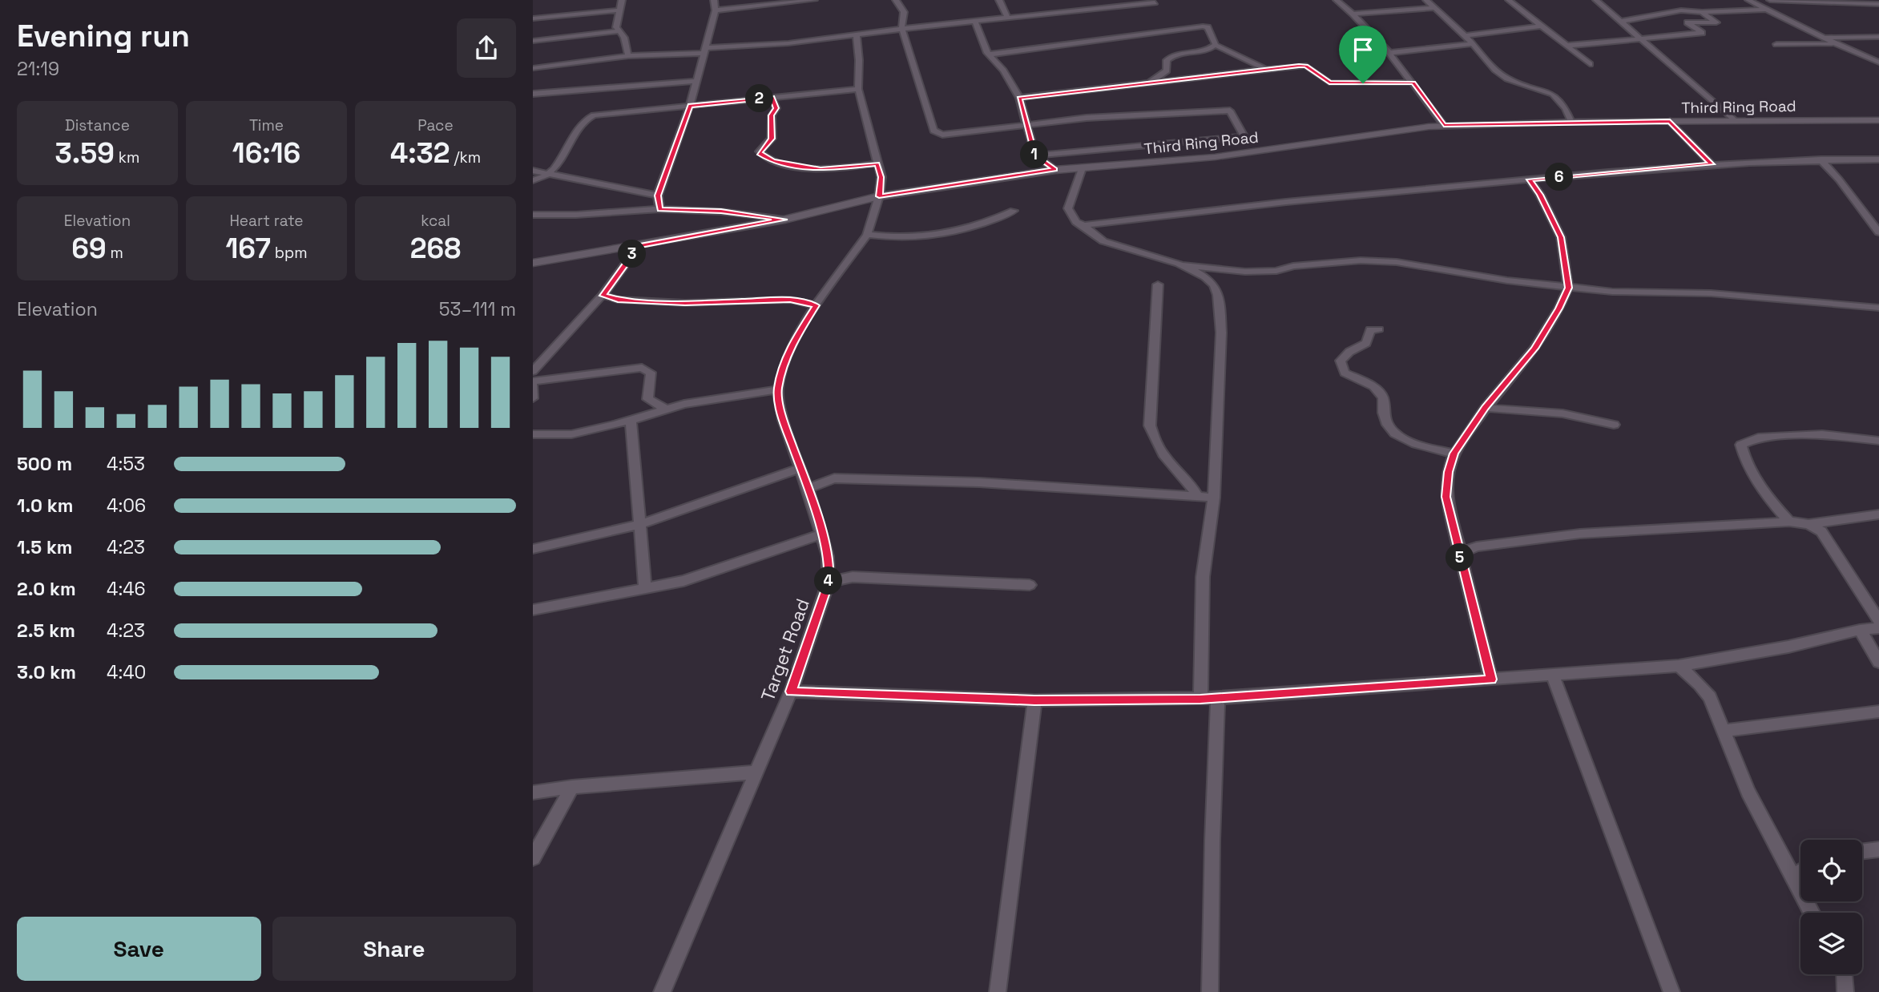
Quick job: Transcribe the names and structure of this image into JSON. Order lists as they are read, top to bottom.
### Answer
{
  "streets": {
    "street": ["Third Ring Road", "Target Road"]
  },
  "crossings": [
    ["Third Ring Road", "Target Road"]
  ],
  "page": {
    "heading": ["Evening run", "21:19"],
    "pins": [
      "2",
      "1",
      "6",
      "3",
      "5",
      "4"
    ],
    "stats": [
      ["Distance", "3.59 km"],
      ["Time", "16:16"],
      ["Pace", "4:32 /km"],
      ["Elevation", "69 m"],
      ["Heart rate", "167 bpm"],
      ["kcal", "268"]
    ],
    "chart": ["Elevation", "53–111 m"],
    "list": [
      {
        "name": "500 m",
        "note": "4:53"
      },
      {
        "name": "1.0 km",
        "note": "4:06"
      },
      {
        "name": "1.5 km",
        "note": "4:23"
      },
      {
        "name": "2.0 km",
        "note": "4:46"
      },
      {
        "name": "2.5 km",
        "note": "4:23"
      },
      {
        "name": "3.0 km",
        "note": "4:40"
      }
    ],
    "buttons": ["Save", "Share"]
  }
}
